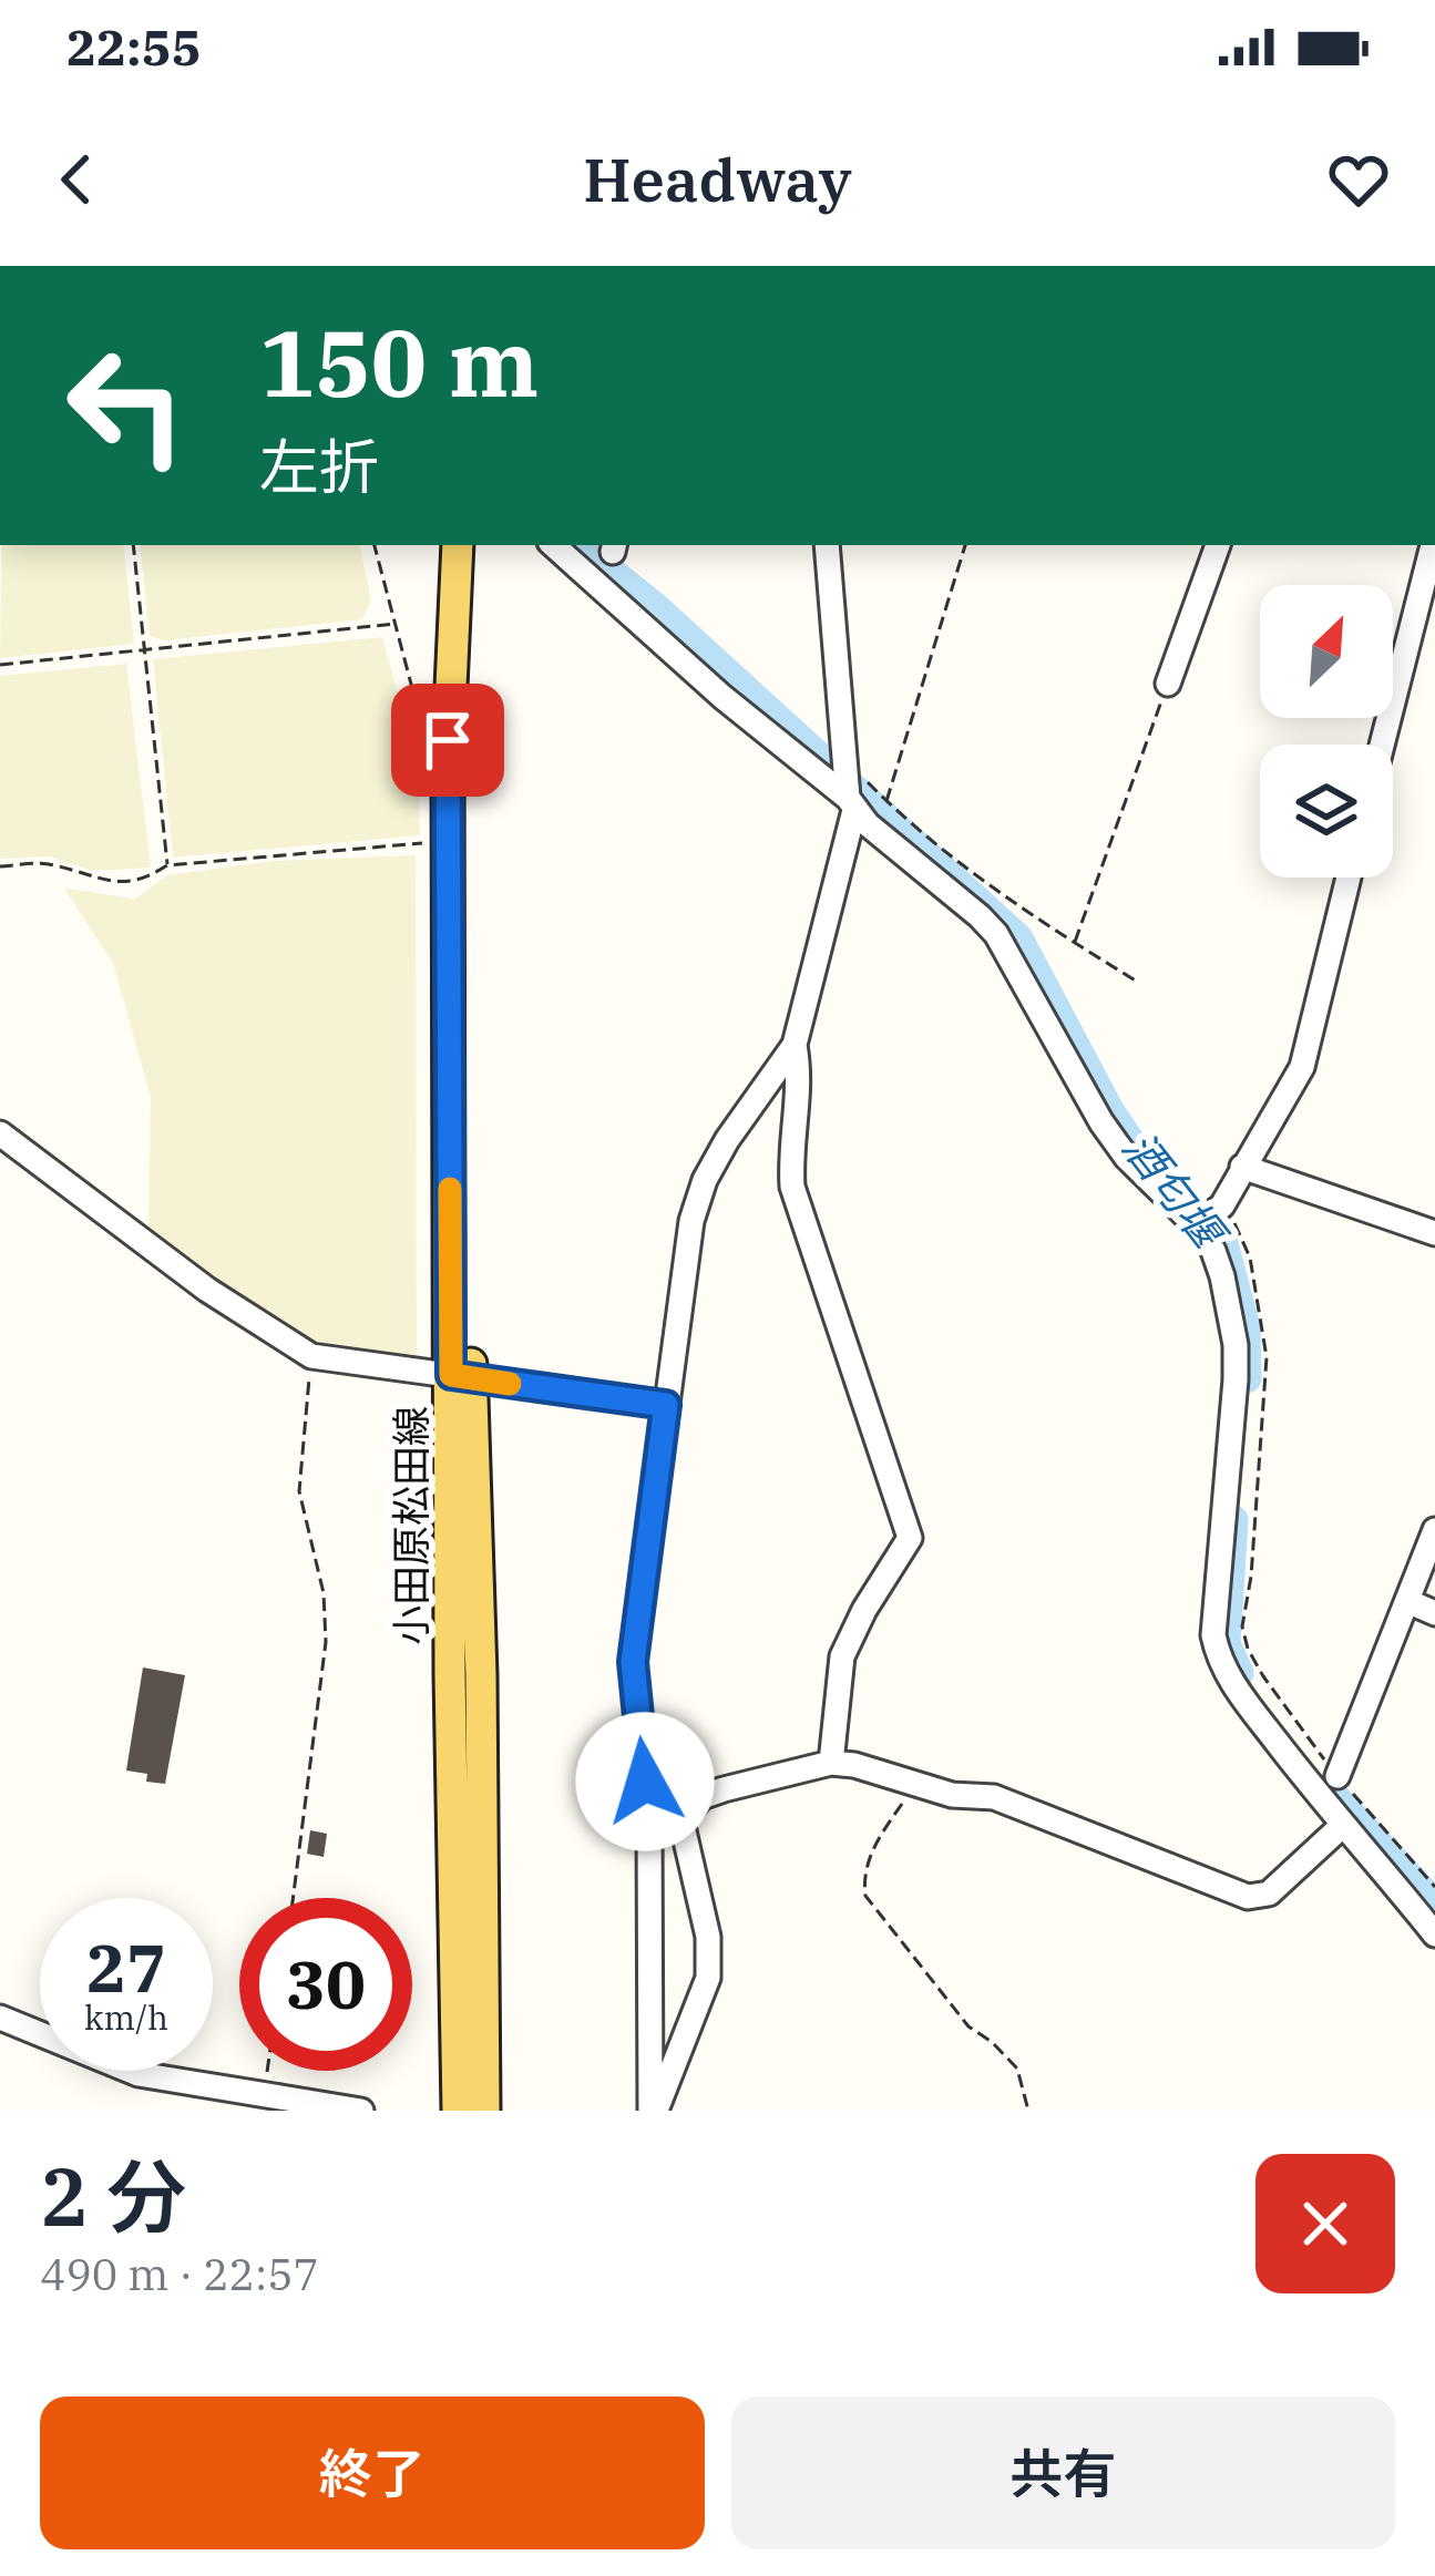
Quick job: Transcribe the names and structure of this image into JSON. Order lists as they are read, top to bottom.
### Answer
{
  "streets": {
    "main road": ["小田原松田線"]
  },
  "water": ["酒匂堰"],
  "north": "top right",
  "page": {
    "status": "22:55",
    "header": "Headway",
    "turn": ["150 m", "左折"],
    "speed": "27 km/h",
    "limit": "30",
    "heading": ["2 分", "490 m · 22:57"],
    "buttons": ["終了", "共有"]
  }
}
